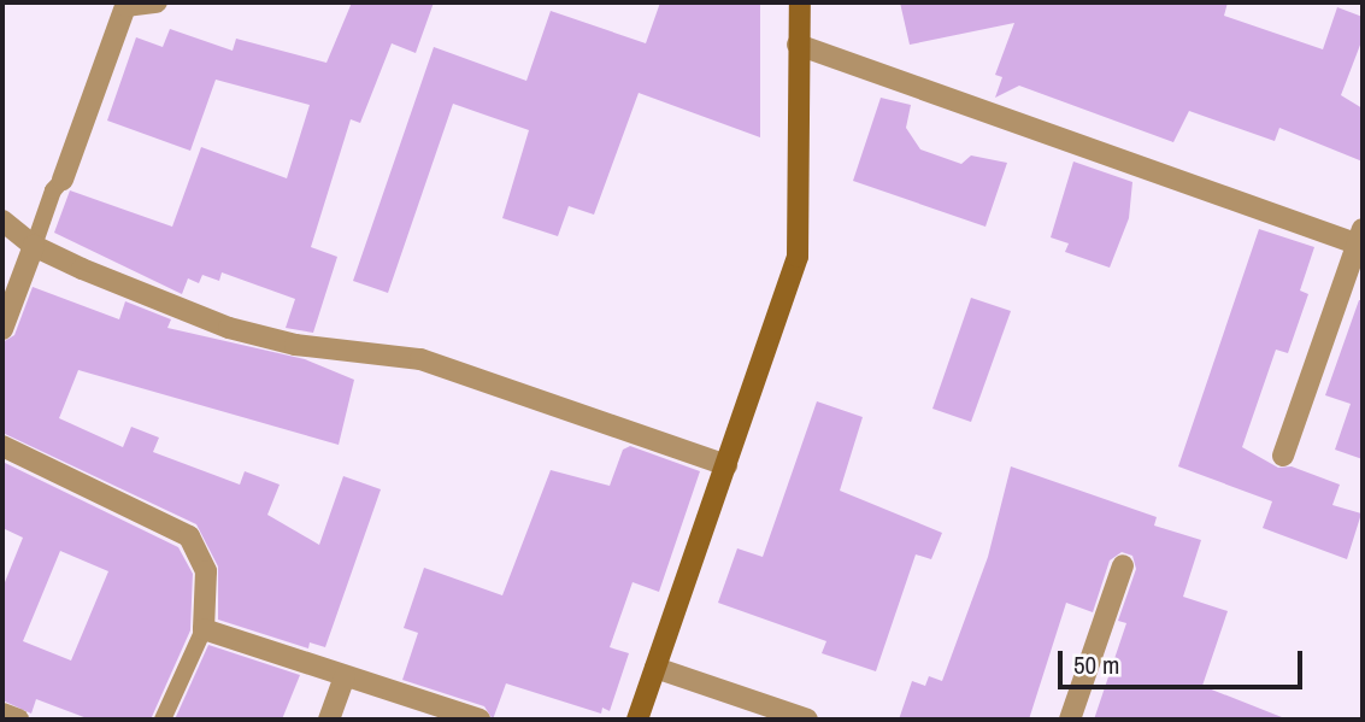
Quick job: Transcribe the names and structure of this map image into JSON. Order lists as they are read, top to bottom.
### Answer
{
  "scale_bar": "50 m"
}
